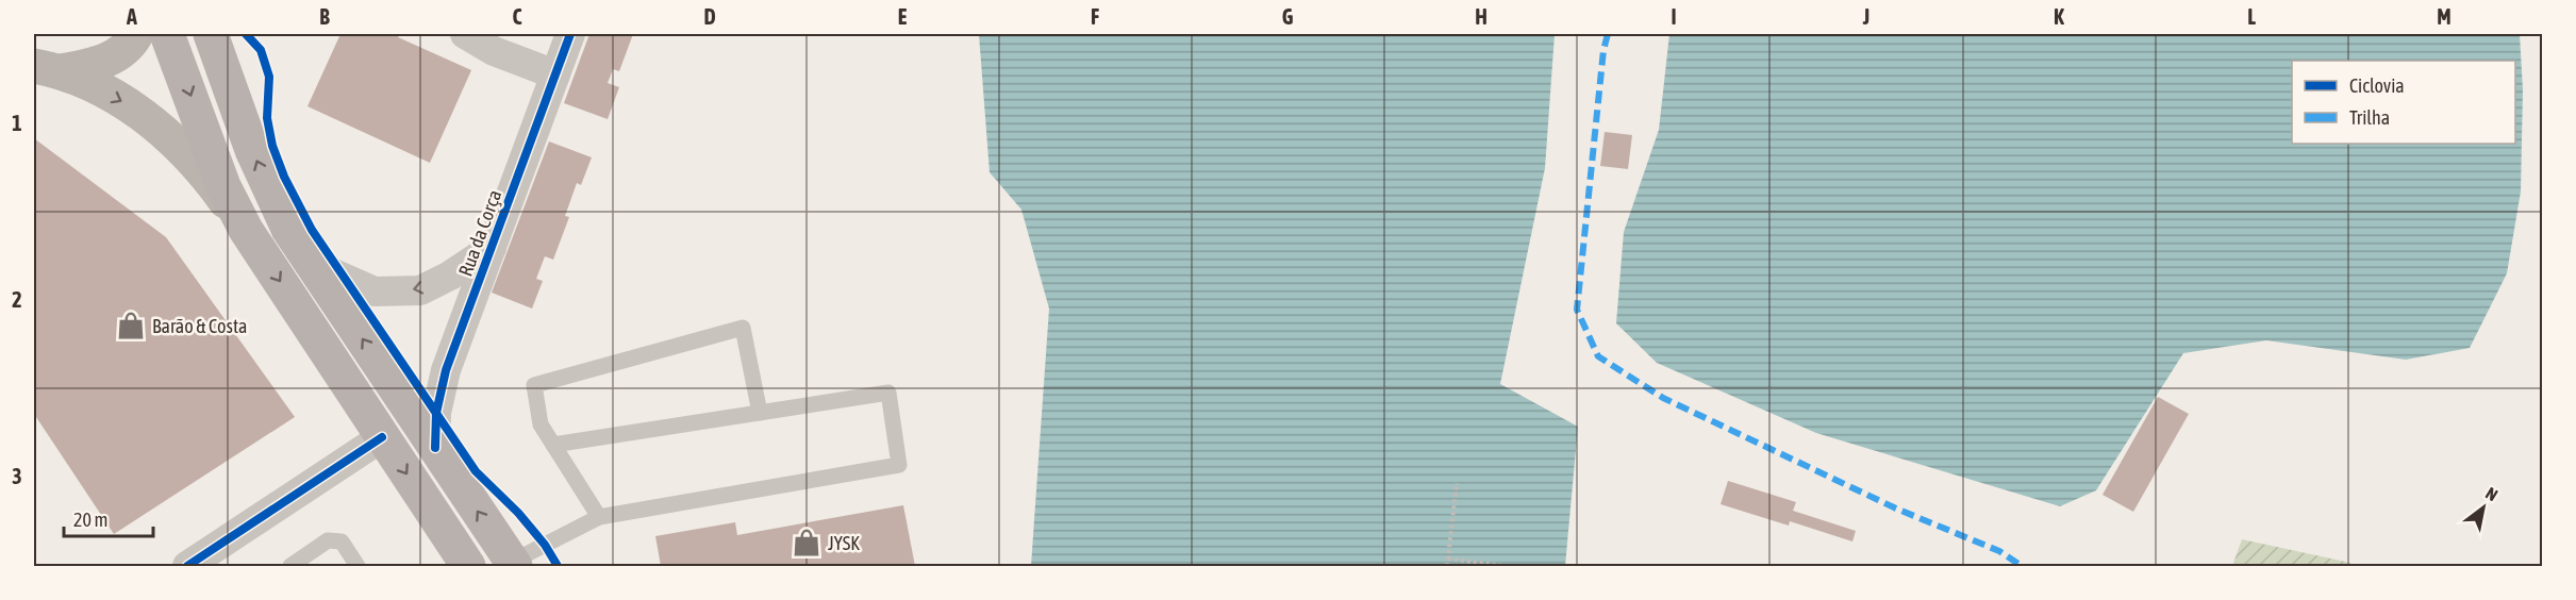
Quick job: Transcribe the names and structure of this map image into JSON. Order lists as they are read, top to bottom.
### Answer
{
  "streets": {
    "street": ["Rua da Corça"]
  },
  "places": {
    "shop": ["Barão & Costa", "JYSK"]
  },
  "legend": ["Ciclovia", "Trilha"],
  "scale_bar": "20 m",
  "north": "top right",
  "grid": {
    "columns": [
      "A",
      "B",
      "C",
      "D",
      "E",
      "F",
      "G",
      "H",
      "I",
      "J",
      "K",
      "L",
      "M"
    ],
    "rows": ["1", "2", "3"]
  }
}
